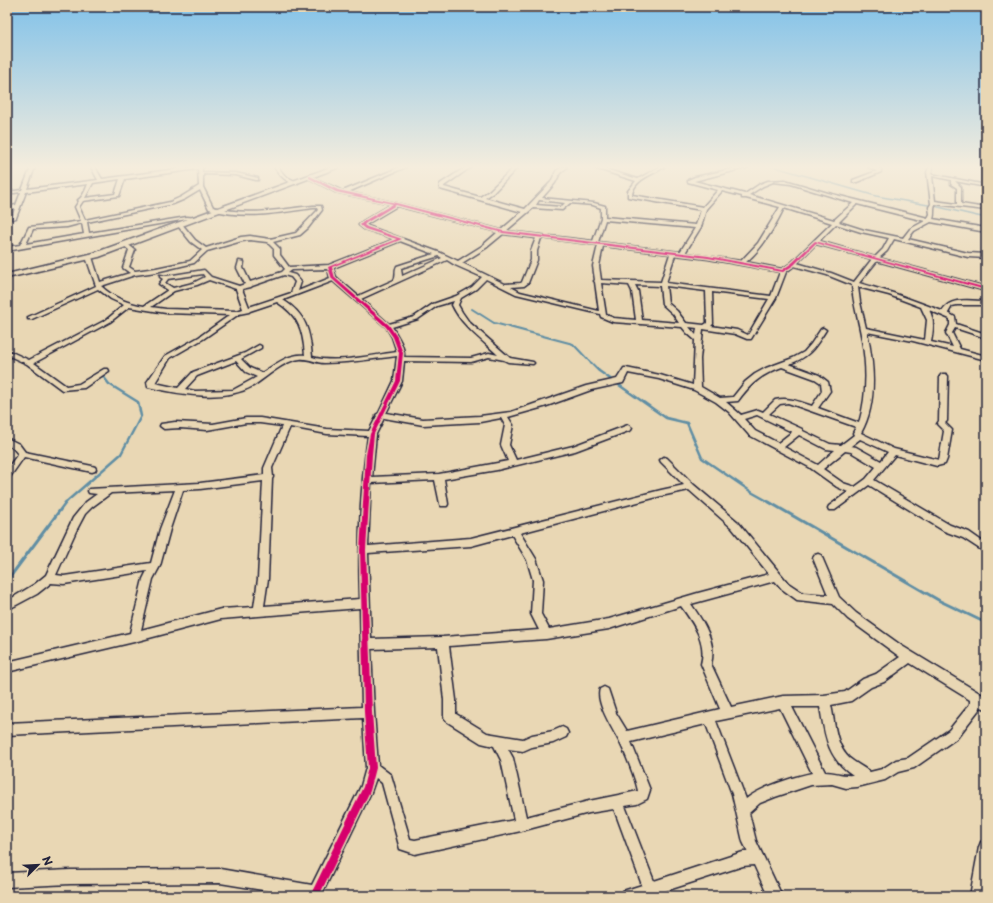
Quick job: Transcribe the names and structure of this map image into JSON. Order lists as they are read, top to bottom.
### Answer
{
  "north": "top right"
}
